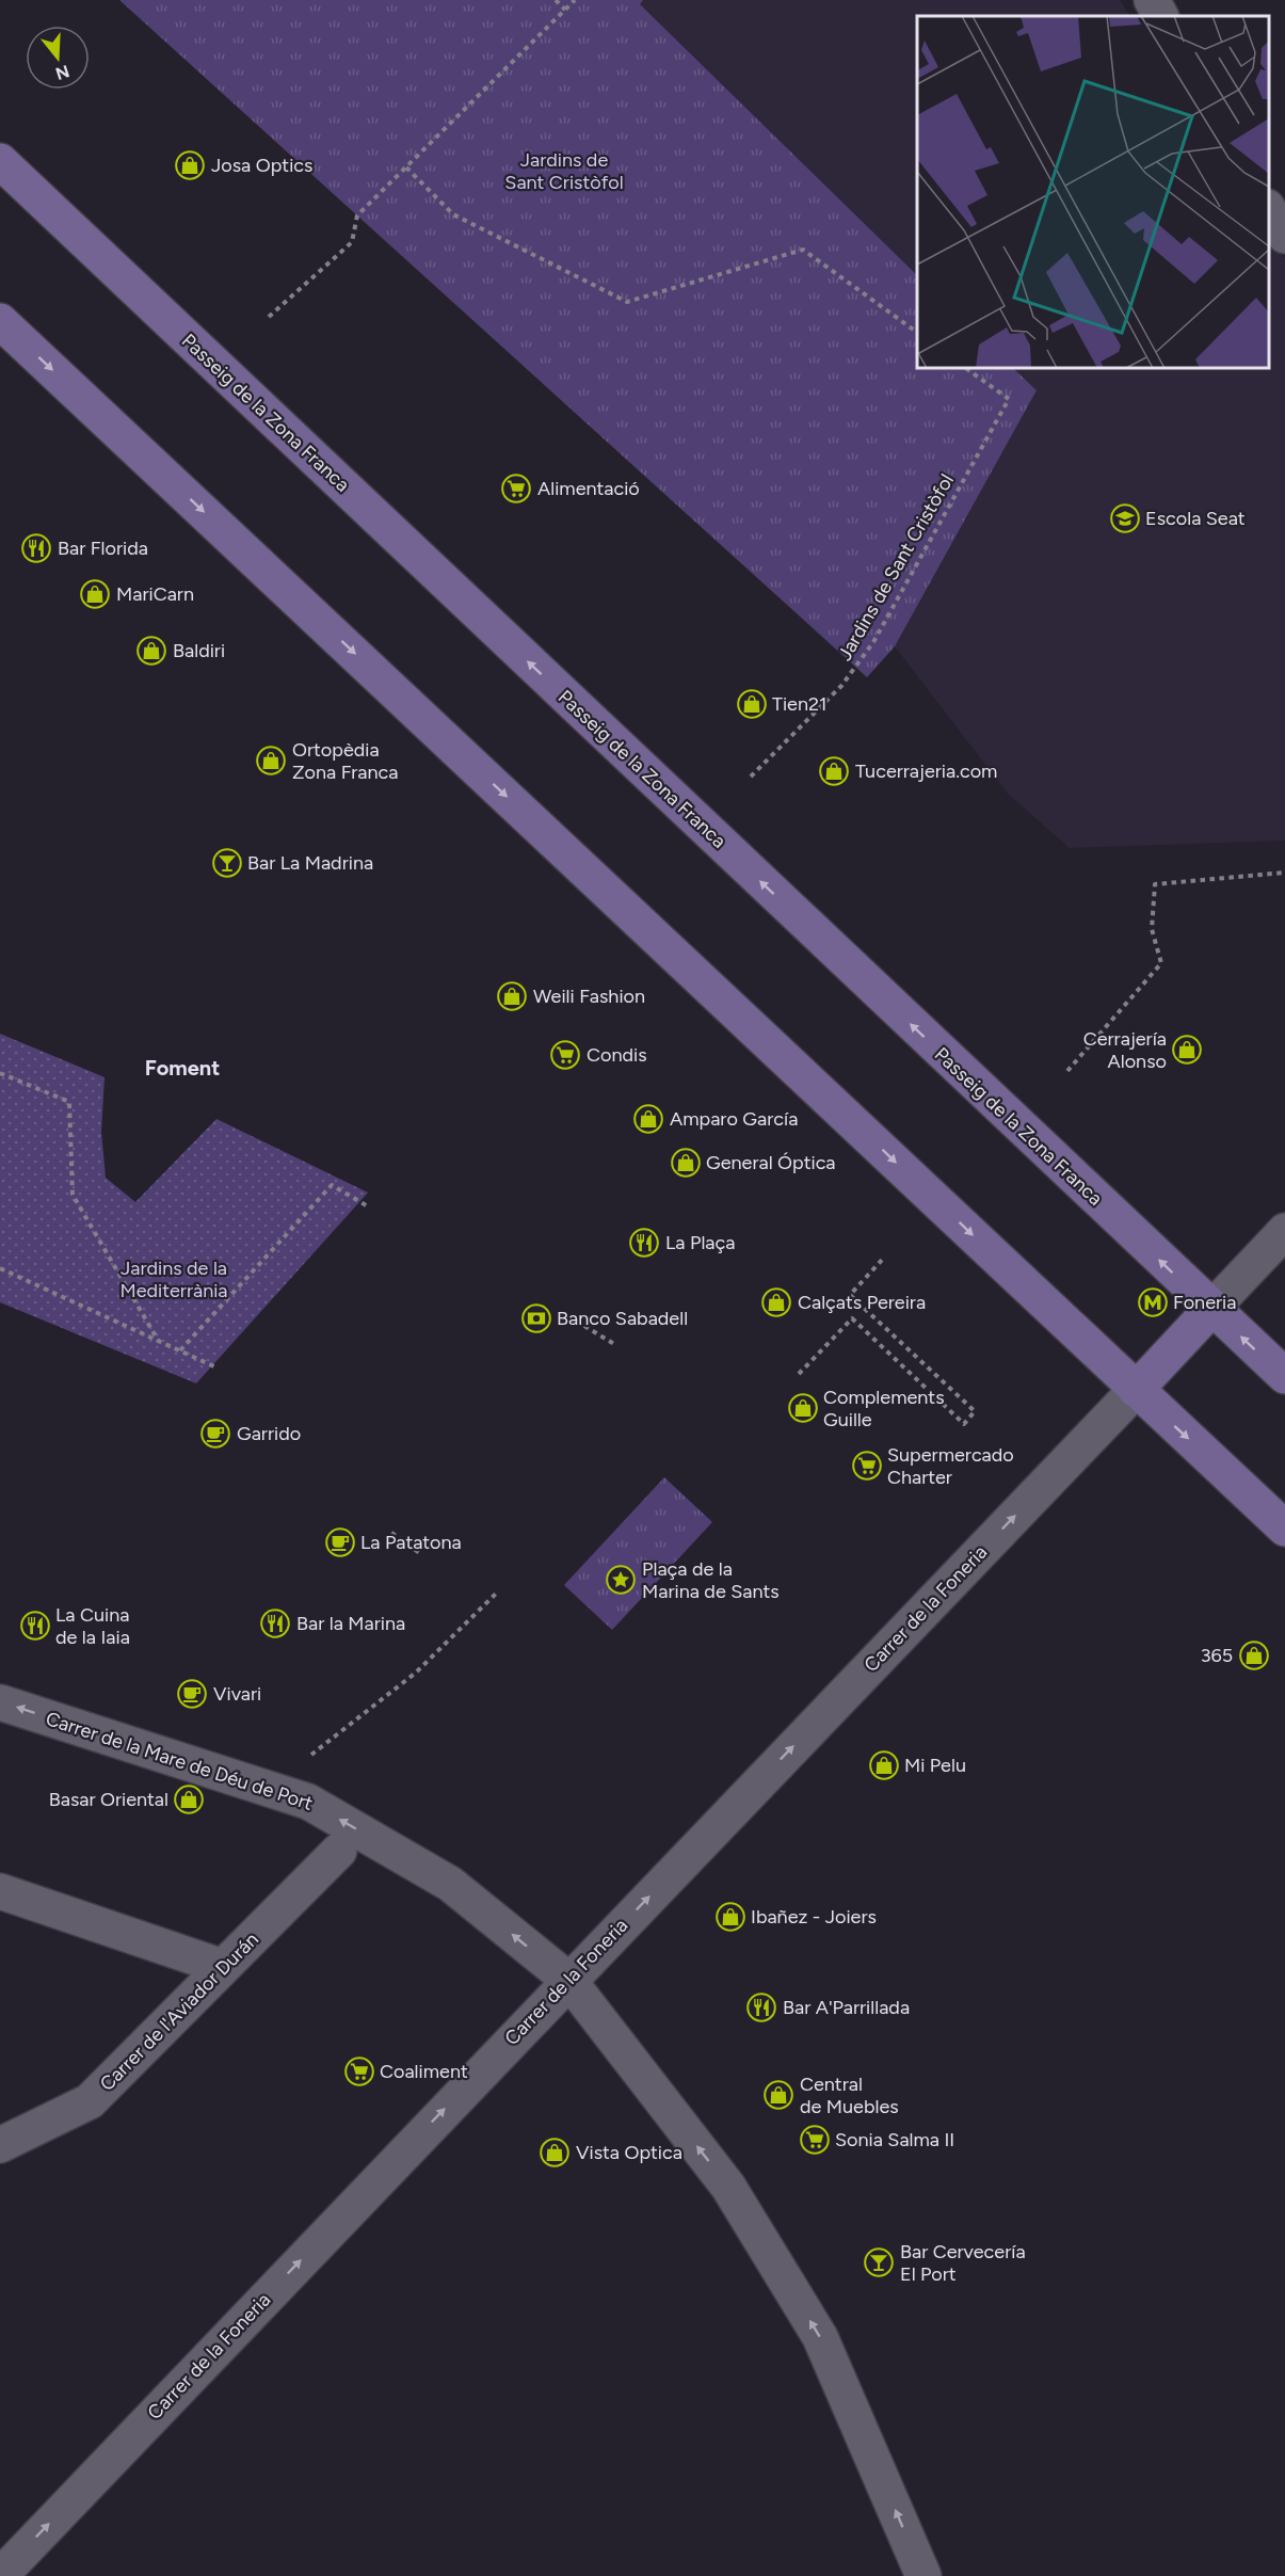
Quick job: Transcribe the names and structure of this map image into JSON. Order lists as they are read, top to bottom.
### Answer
{
  "streets": {
    "main road": ["Passeig de la Zona Franca"],
    "street": ["Carrer de la Foneria", "Carrer de la Mare de Déu de Port", "Carrer de l'Aviador Durán"],
    "path": ["Jardins de Sant Cristòfol"]
  },
  "crossings": [
    ["Carrer de la Foneria", "Carrer de la Mare de Déu de Port"]
  ],
  "one_way": ["Carrer de la Foneria", "Carrer de la Mare de Déu de Port"],
  "districts": ["Foment"],
  "parks": ["Jardins de Sant Cristòfol", "Jardins de la Mediterrània"],
  "places": {
    "shop": [
      "Josa Optics",
      "MariCarn",
      "Baldiri",
      "Tien21",
      "Ortopèdia Zona Franca",
      "Tucerrajeria.com",
      "Weili Fashion",
      "Cerrajería Alonso",
      "Amparo García",
      "General Óptica",
      "Calçats Pereira",
      "Complements Guille",
      "365",
      "Mi Pelu",
      "Basar Oriental",
      "Ibañez - Joiers",
      "Central de Muebles",
      "Vista Optica"
    ],
    "supermarket": [
      "Alimentació",
      "Condis",
      "Supermercado Charter",
      "Coaliment",
      "Sonia Salma II"
    ],
    "school or university": ["Escola Seat"],
    "restaurant": [
      "Bar Florida",
      "La Plaça",
      "Bar la Marina",
      "La Cuina de la Iaia",
      "Bar A'Parrillada"
    ],
    "bar": ["Bar La Madrina", "Bar Cervecería El Port"],
    "metro station": ["Foneria"],
    "bank": ["Banco Sabadell"],
    "cafe": ["Garrido", "La Patatona", "Vivari"],
    "place": ["Plaça de la Marina de Sants"]
  },
  "north": "bottom"
}
